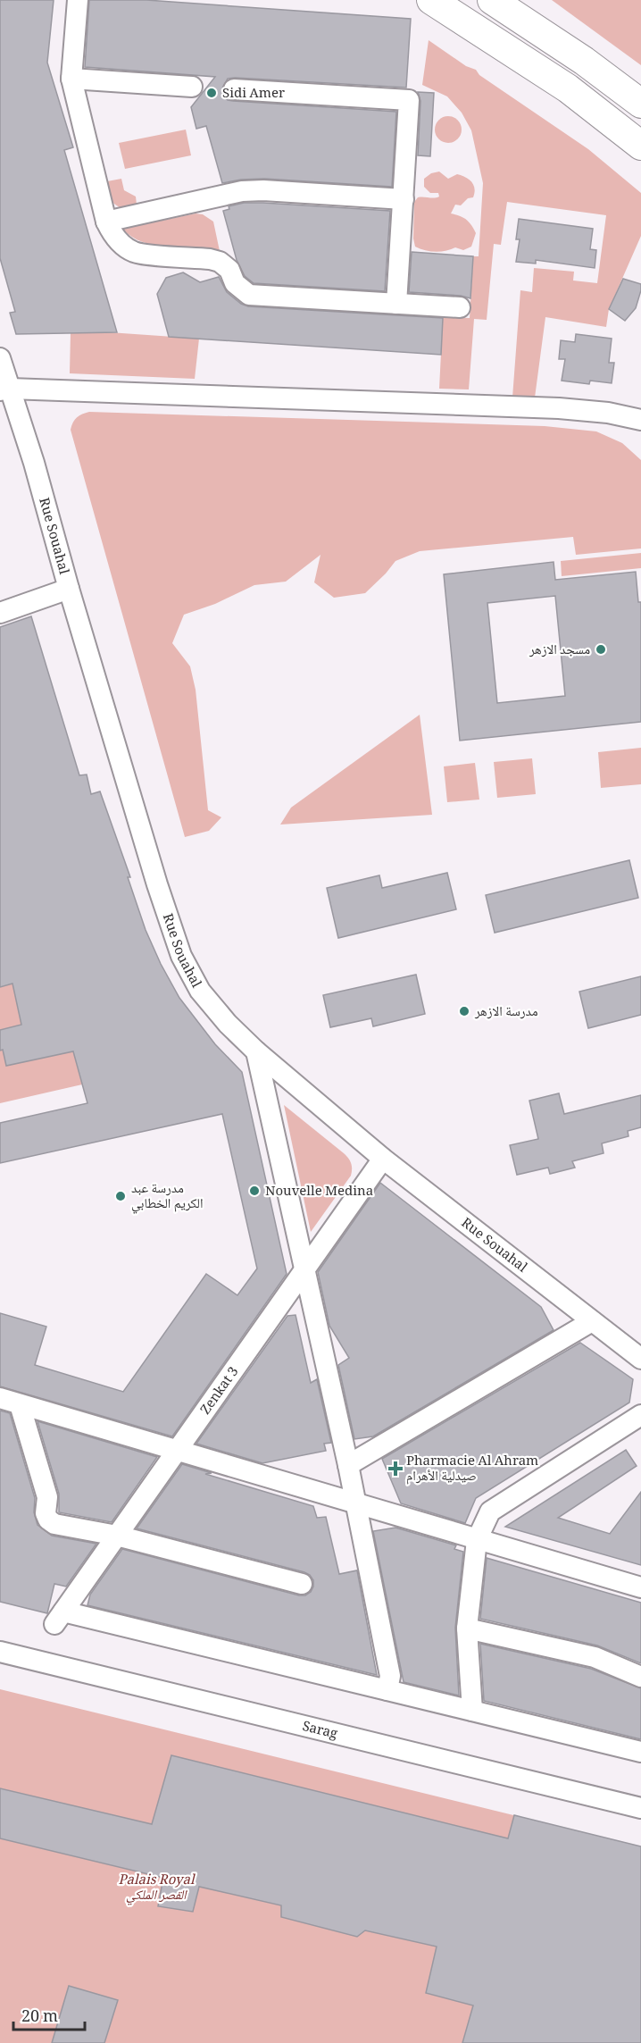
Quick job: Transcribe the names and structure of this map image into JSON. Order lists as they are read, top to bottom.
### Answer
{
  "streets": {
    "street": ["Rue Souahal", "Zenkat 3", "Sarag"]
  },
  "crossings": [
    ["Rue Souahal", "Zenkat 3"]
  ],
  "parks": ["Palais Royal القصر الملكي"],
  "places": {
    "other": [
      "Sidi Amer",
      "مسجد الازهر",
      "مدرسة الازهر",
      "Nouvelle Medina",
      "مدرسة عبد الكريم الخطابي"
    ],
    "health": ["Pharmacie Al Ahram صيدلية الأهرام"]
  },
  "scale_bar": "20 m"
}
